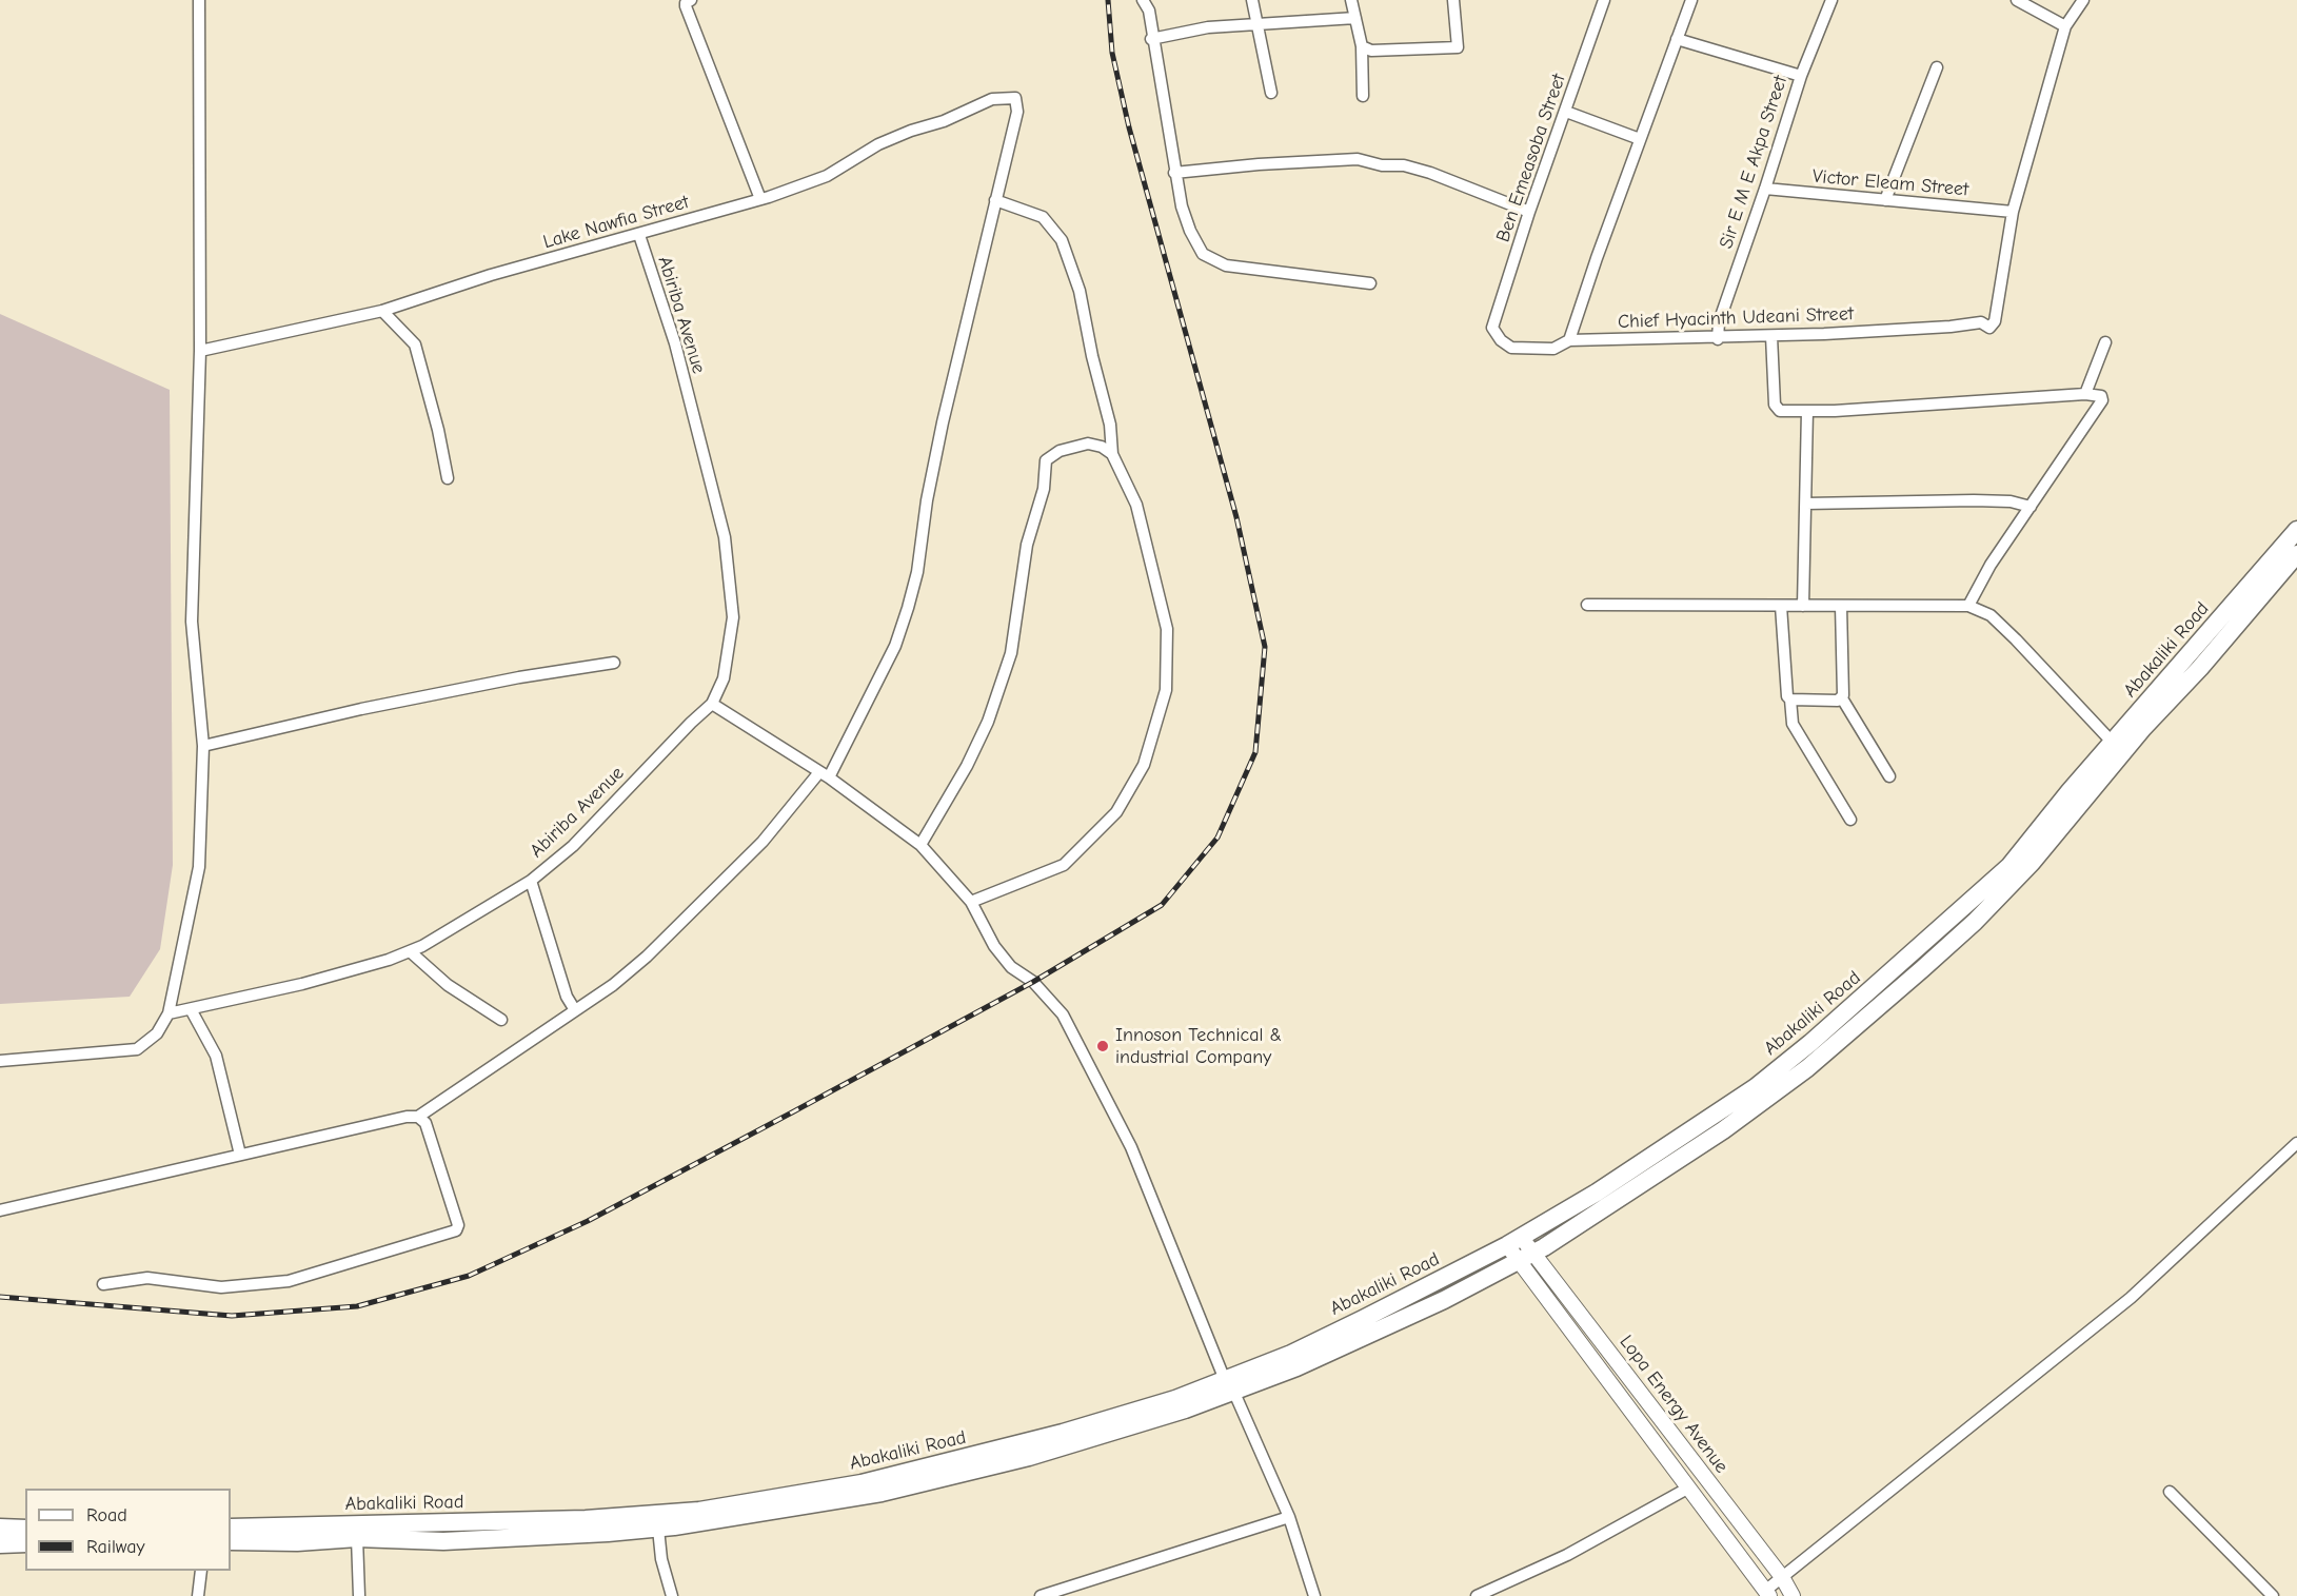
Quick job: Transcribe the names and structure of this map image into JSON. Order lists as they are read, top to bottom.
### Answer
{
  "streets": {
    "highway": ["Abakaliki Road"],
    "main road": ["Lopa Energy Avenue"],
    "street": [
      "Ben Emeasoba Street",
      "Sir E M E Akpa Street",
      "Victor Eleam Street",
      "Lake Nawfia Street",
      "Abiriba Avenue",
      "Chief Hyacinth Udeani Street"
    ]
  },
  "crossings": [
    ["Ben Emeasoba Street", "Chief Hyacinth Udeani Street"],
    ["Sir E M E Akpa Street", "Victor Eleam Street"],
    ["Sir E M E Akpa Street", "Chief Hyacinth Udeani Street"],
    ["Victor Eleam Street", "Chief Hyacinth Udeani Street"],
    ["Lake Nawfia Street", "Abiriba Avenue"],
    ["Abakaliki Road", "Lopa Energy Avenue"]
  ],
  "places": ["Innoson Technical & industrial Company"],
  "legend": ["Road", "Railway"]
}
